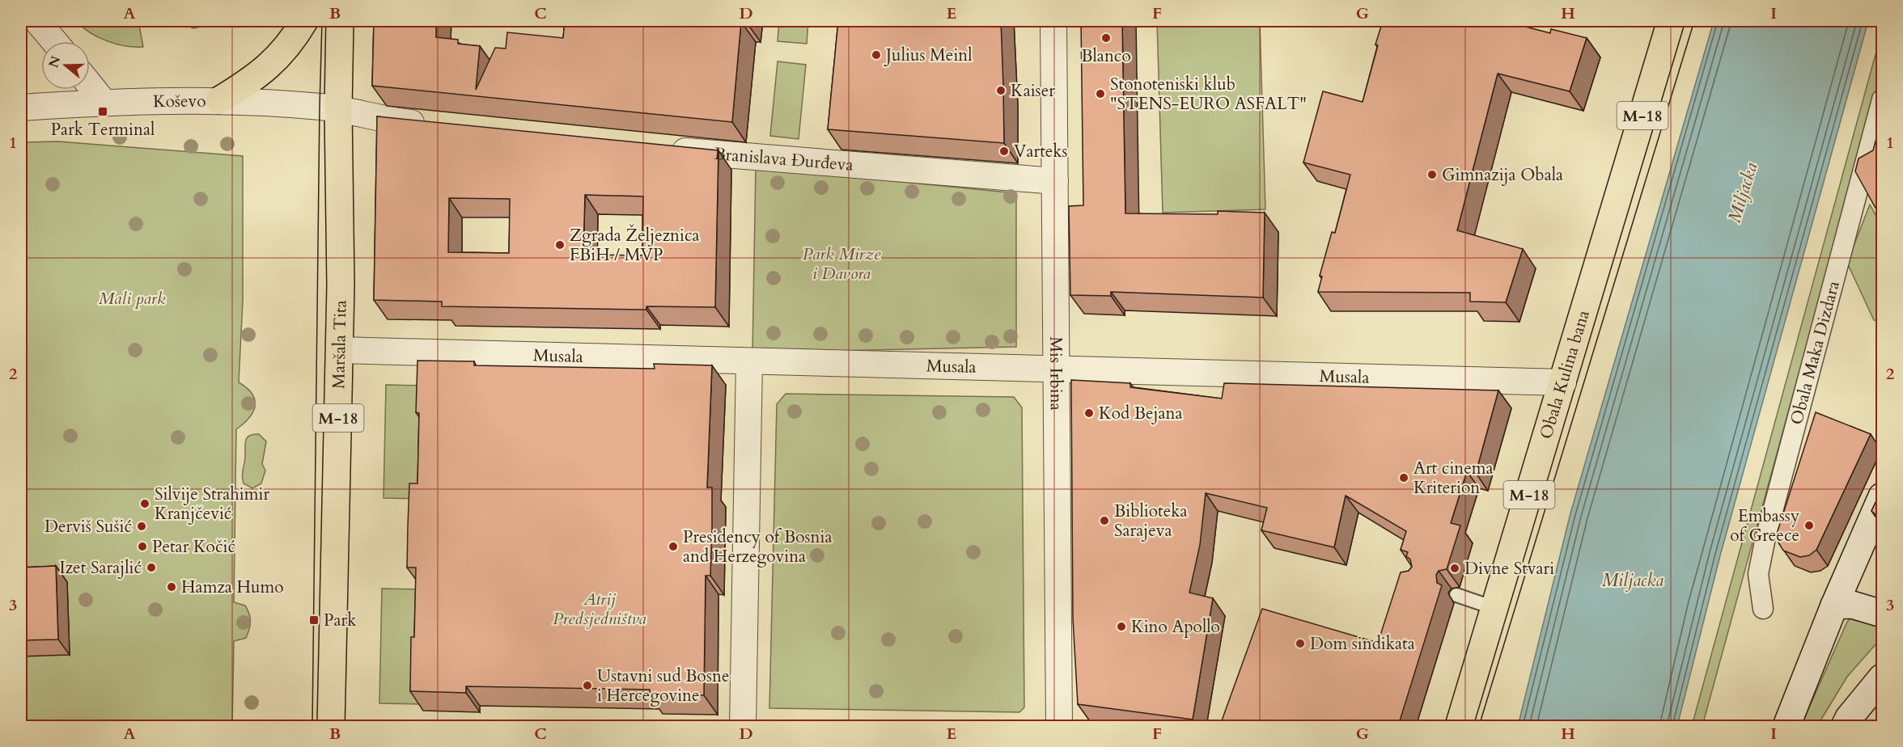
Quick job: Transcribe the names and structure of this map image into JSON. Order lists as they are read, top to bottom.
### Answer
{
  "streets": {
    "main road": ["M-18", "Maršala Tita", "Obala Kulina bana"],
    "street": [
      "Koševo",
      "Branislava Đurđeva",
      "Obala Maka Dizdara",
      "Musala",
      "Mis Irbina"
    ]
  },
  "crossings": [
    ["Koševo", "Maršala Tita"],
    ["Branislava Đurđeva", "Mis Irbina"],
    ["Maršala Tita", "Musala"],
    ["Musala", "Mis Irbina"],
    ["Musala", "Obala Kulina bana"]
  ],
  "water": ["Miljacka"],
  "parks": ["Park Mirze i Davora", "Mali park", "Atrij Predsjedništva"],
  "places": {
    "other": [
      "Blanco",
      "Julius Meinl",
      "Kaiser",
      "Stonoteniski klub \"STENS-EURO ASFALT\"",
      "Varteks",
      "Gimnazija Obala",
      "Zgrada Željeznica FBiH / MVP",
      "Kod Bejana",
      "Art cinema Kriterion",
      "Silvije Strahimir Kranjčević",
      "Biblioteka Sarajeva",
      "Embassy of Greece",
      "Derviš Sušić",
      "Petar Kočić",
      "Presidency of Bosnia and Herzegovina",
      "Izet Sarajlić",
      "Divne Stvari",
      "Hamza Humo",
      "Kino Apollo",
      "Dom sindikata",
      "Ustavni sud Bosne i Hercegovine"
    ],
    "transit": ["Park Terminal", "Park"]
  },
  "north": "left",
  "grid": {
    "columns": [
      "A",
      "B",
      "C",
      "D",
      "E",
      "F",
      "G",
      "H",
      "I"
    ],
    "rows": ["1", "2", "3"]
  }
}
